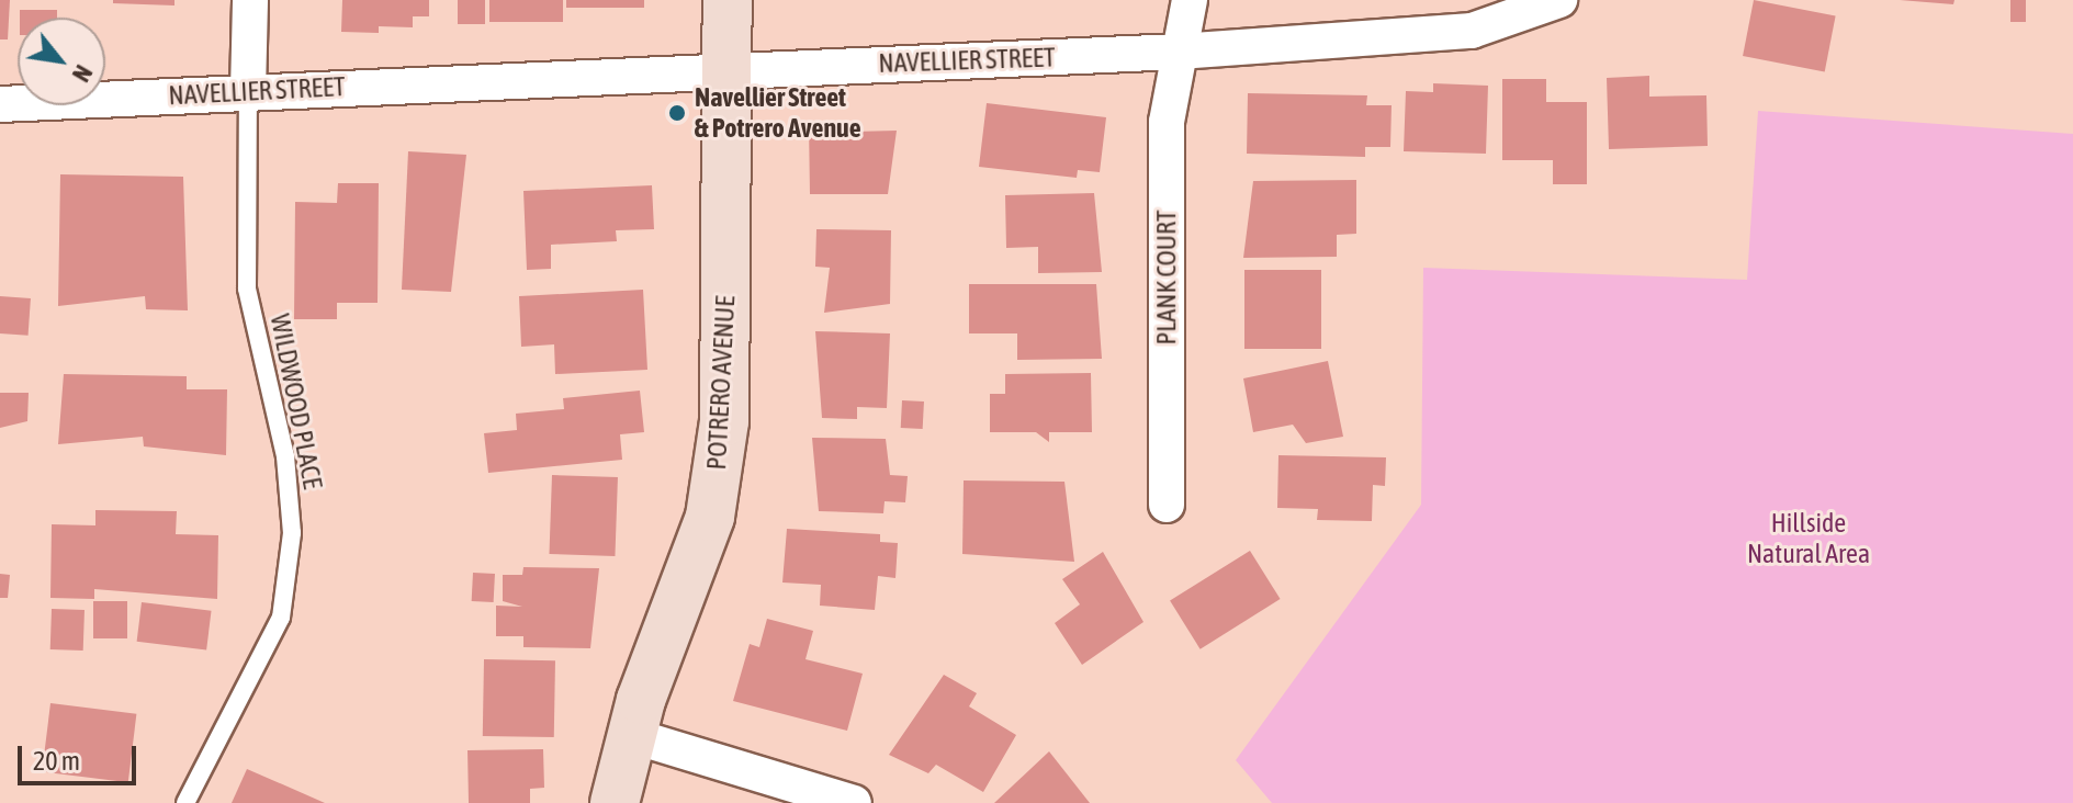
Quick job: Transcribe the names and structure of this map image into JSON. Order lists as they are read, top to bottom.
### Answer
{
  "streets": {
    "street": ["NAVELLIER STREET", "PLANK COURT", "POTRERO AVENUE"],
    "lane": ["WILDWOOD PLACE"]
  },
  "crossings": [
    ["NAVELLIER STREET", "PLANK COURT"],
    ["NAVELLIER STREET", "POTRERO AVENUE"],
    ["NAVELLIER STREET", "WILDWOOD PLACE"]
  ],
  "parks": ["Hillside Natural Area"],
  "places": ["Navellier Street & Potrero Avenue"],
  "scale_bar": "20 m",
  "north": "bottom right"
}
